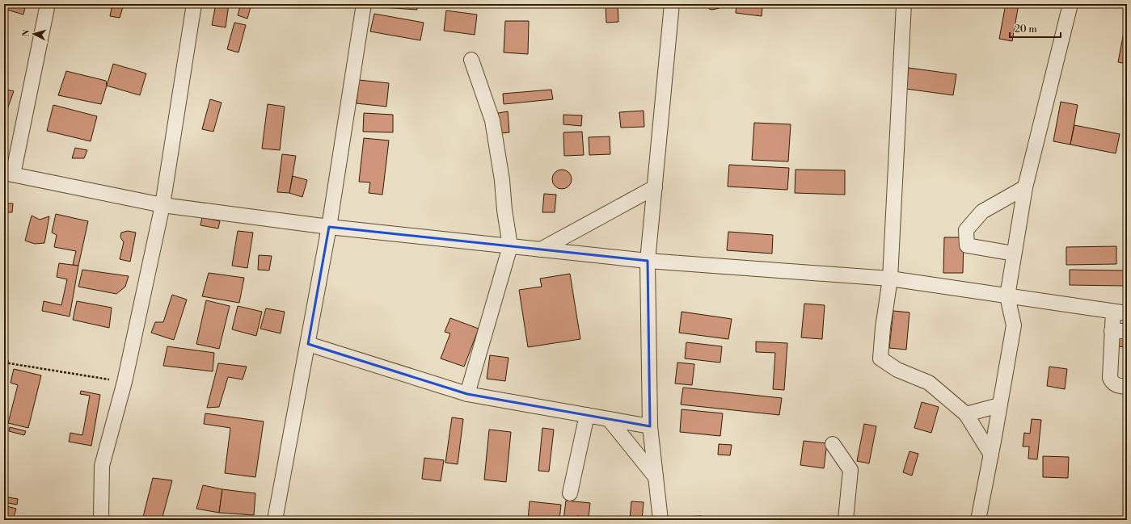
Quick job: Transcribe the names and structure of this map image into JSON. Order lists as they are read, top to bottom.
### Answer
{
  "scale_bar": "20 m",
  "north": "left"
}
